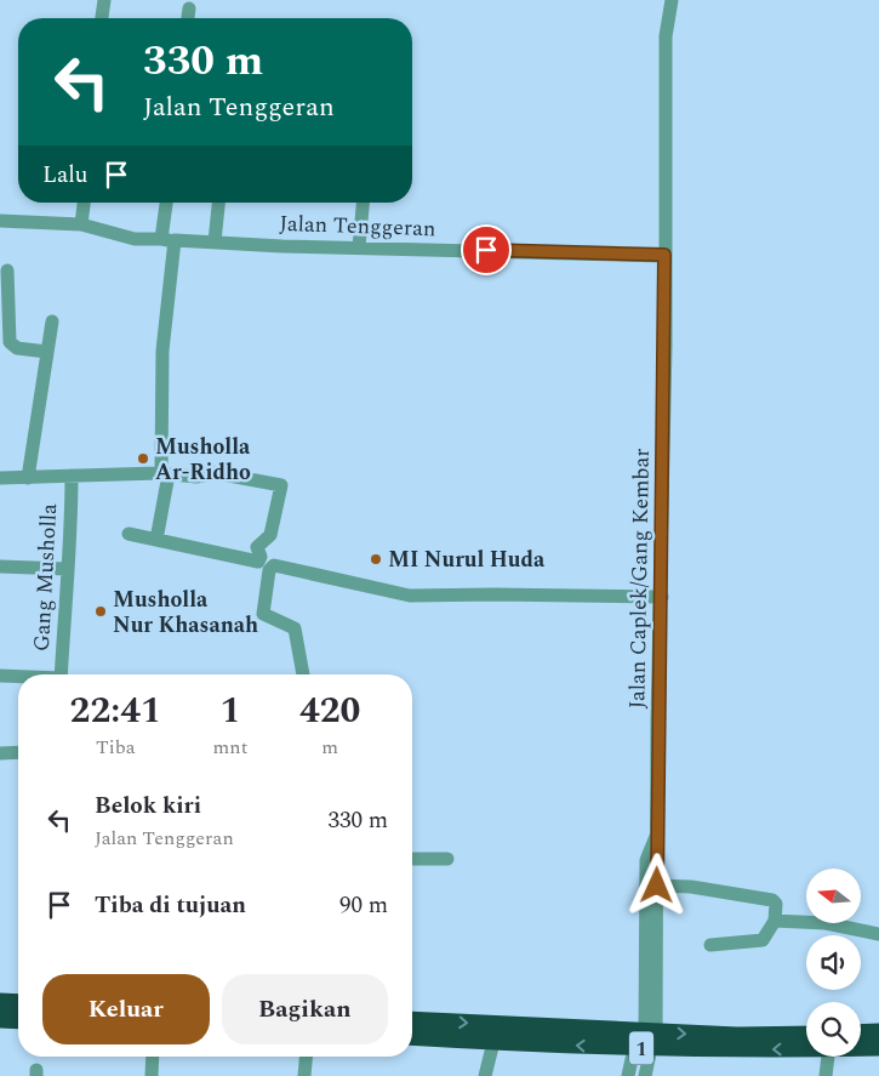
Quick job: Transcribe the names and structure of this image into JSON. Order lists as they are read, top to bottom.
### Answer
{
  "streets": {
    "highway": ["1"],
    "street": ["Jalan Tenggeran", "Gang Musholla", "Jalan Caplek/Gang Kembar"]
  },
  "crossings": [
    ["Jalan Tenggeran", "Jalan Caplek/Gang Kembar"],
    ["Jalan Caplek/Gang Kembar", "1"]
  ],
  "places": ["Musholla Ar-Ridho", "MI Nurul Huda", "Musholla Nur Khasanah"],
  "north": "left",
  "page": {
    "turn": ["330 m", "Jalan Tenggeran"],
    "then": "Lalu",
    "eta": [
      "22:41",
      "Tiba",
      "1",
      "mnt",
      "420",
      "m"
    ],
    "list": [
      {
        "name": "Belok kiri",
        "note": "Jalan Tenggeran",
        "value": "330 m"
      },
      {
        "name": "Tiba di tujuan",
        "value": "90 m"
      }
    ],
    "buttons": ["Keluar", "Bagikan"]
  }
}
